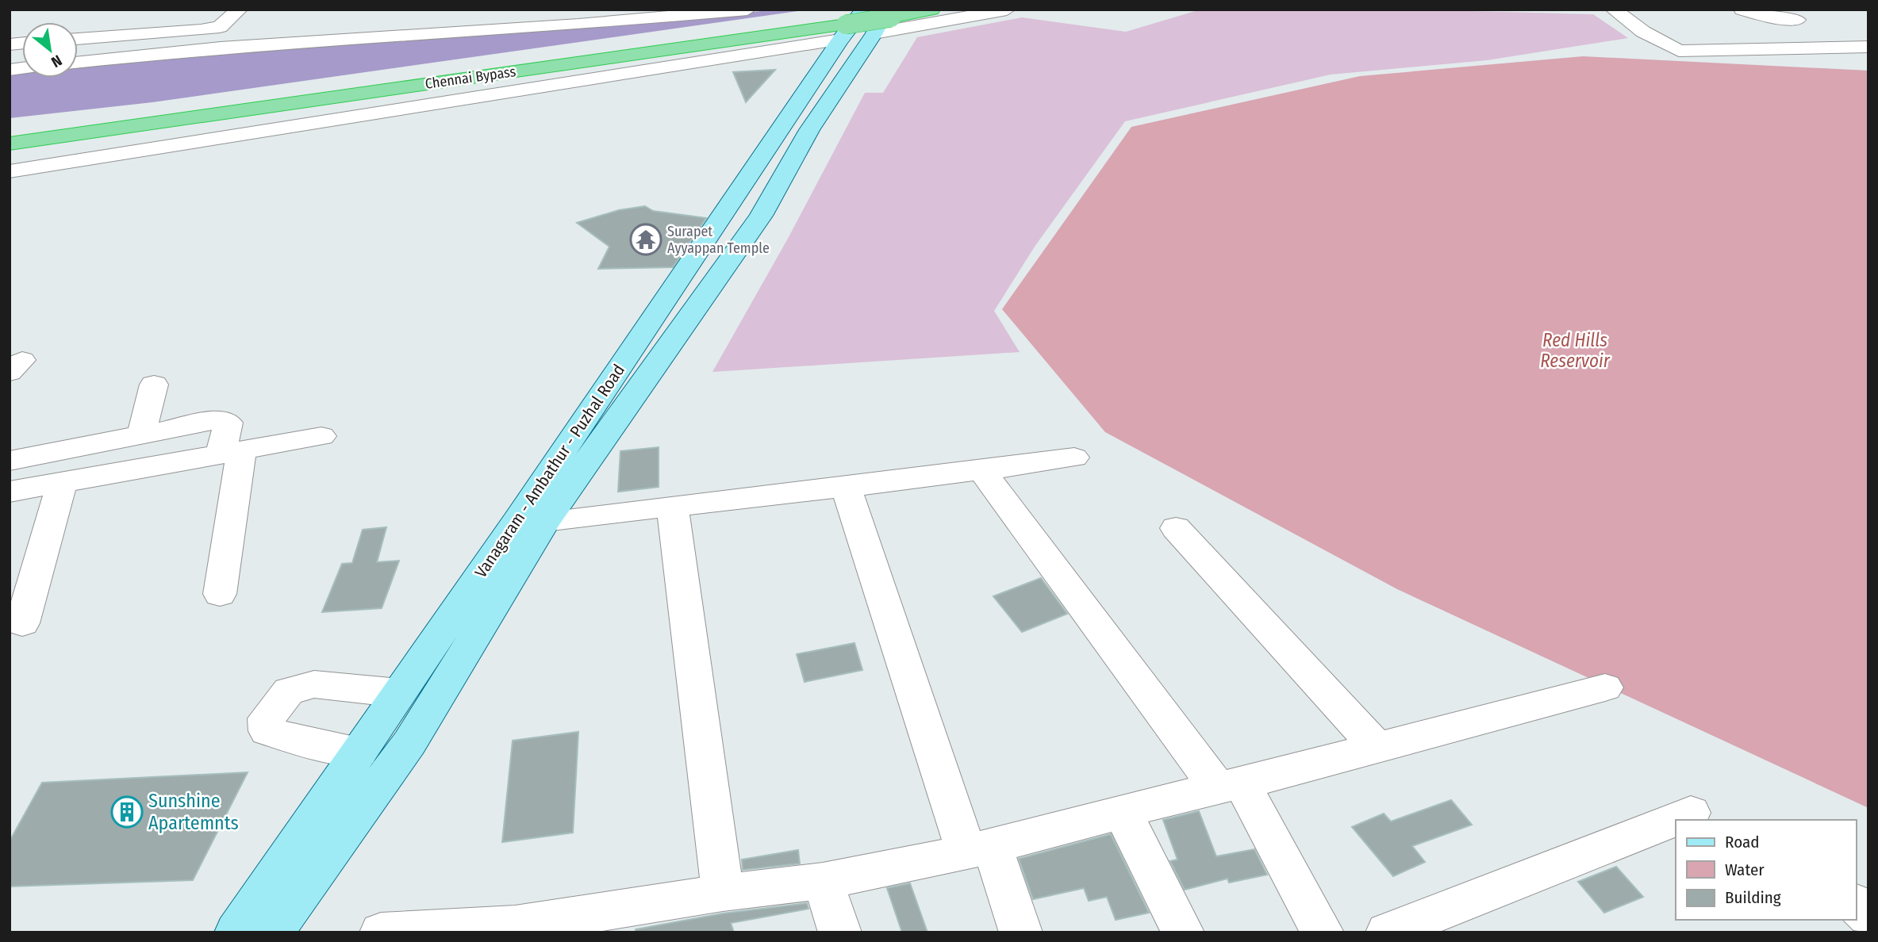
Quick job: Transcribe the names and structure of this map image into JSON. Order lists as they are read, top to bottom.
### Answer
{
  "streets": {
    "highway": ["Chennai Bypass"],
    "main road": ["Vanagaram - Ambathur - Puzhal Road"]
  },
  "crossings": [
    ["Chennai Bypass", "Vanagaram - Ambathur - Puzhal Road"]
  ],
  "water": ["Red Hills Reservoir"],
  "places": {
    "temple": ["Surapet Ayyappan Temple"],
    "building": ["Sunshine Apartemnts"]
  },
  "legend": ["Road", "Water", "Building"],
  "north": "bottom right"
}
